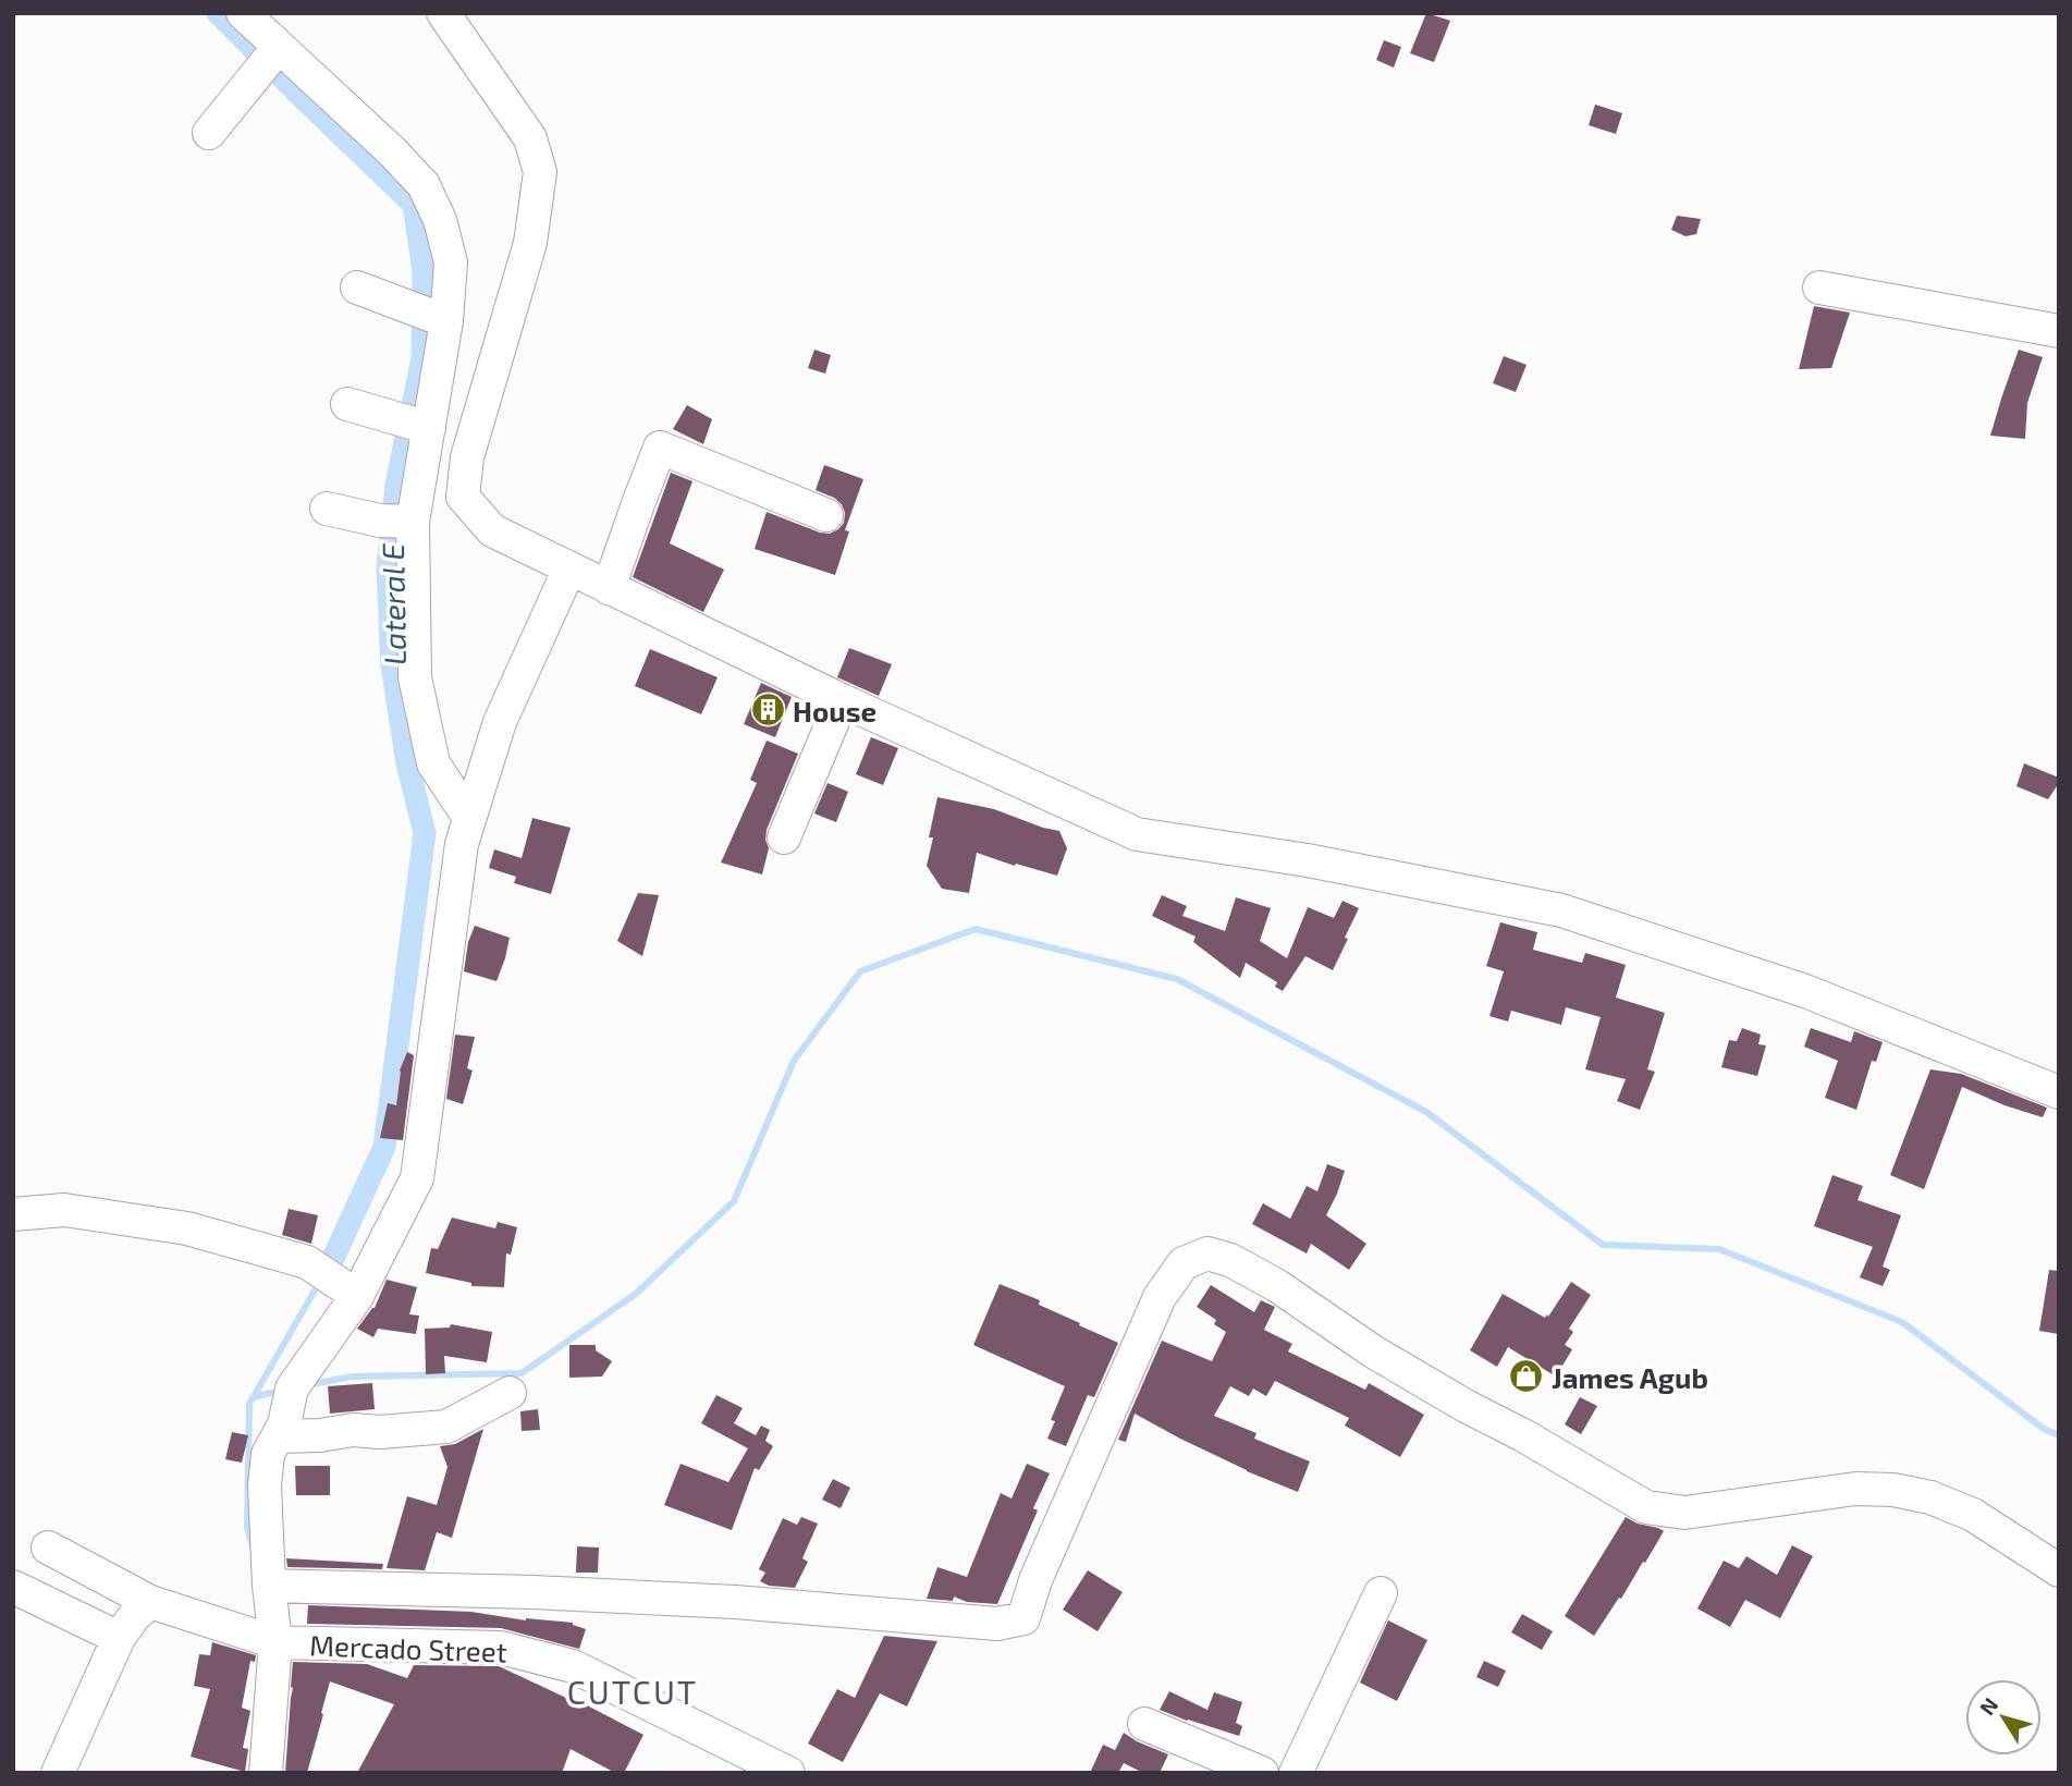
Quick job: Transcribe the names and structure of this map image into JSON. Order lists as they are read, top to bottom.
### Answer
{
  "streets": {
    "street": ["Mercado Street"]
  },
  "districts": ["CUTCUT"],
  "water": ["Lateral E"],
  "places": {
    "building": ["House"],
    "shop": ["James Agub"]
  },
  "north": "top left"
}
